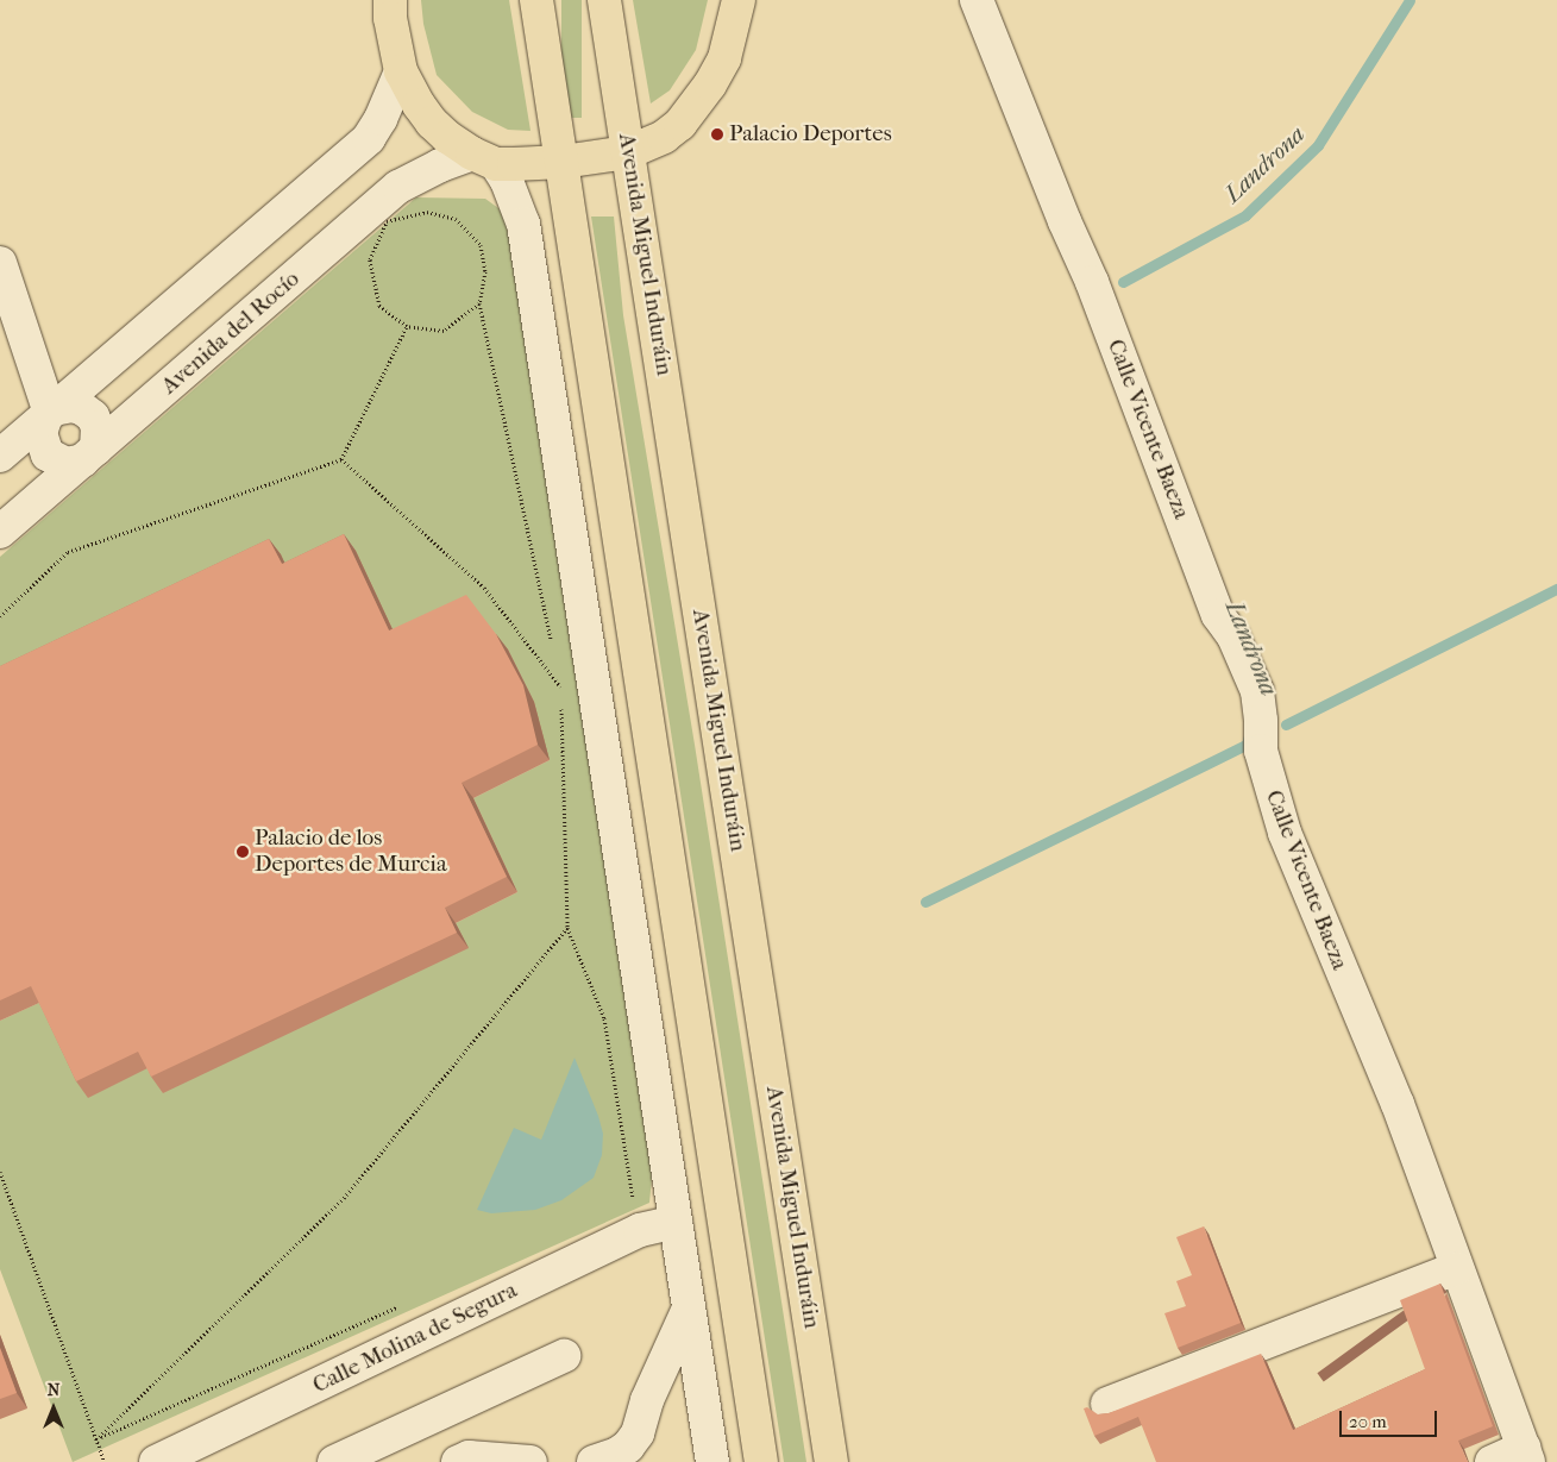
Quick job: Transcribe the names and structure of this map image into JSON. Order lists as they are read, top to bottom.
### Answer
{
  "streets": {
    "main road": ["Avenida Miguel Induráin"],
    "street": ["Avenida del Rocío", "Calle Vicente Baeza", "Calle Molina de Segura"]
  },
  "water": ["Landrona"],
  "places": ["Palacio Deportes", "Palacio de los Deportes de Murcia"],
  "scale_bar": "20 m",
  "north": "top"
}
